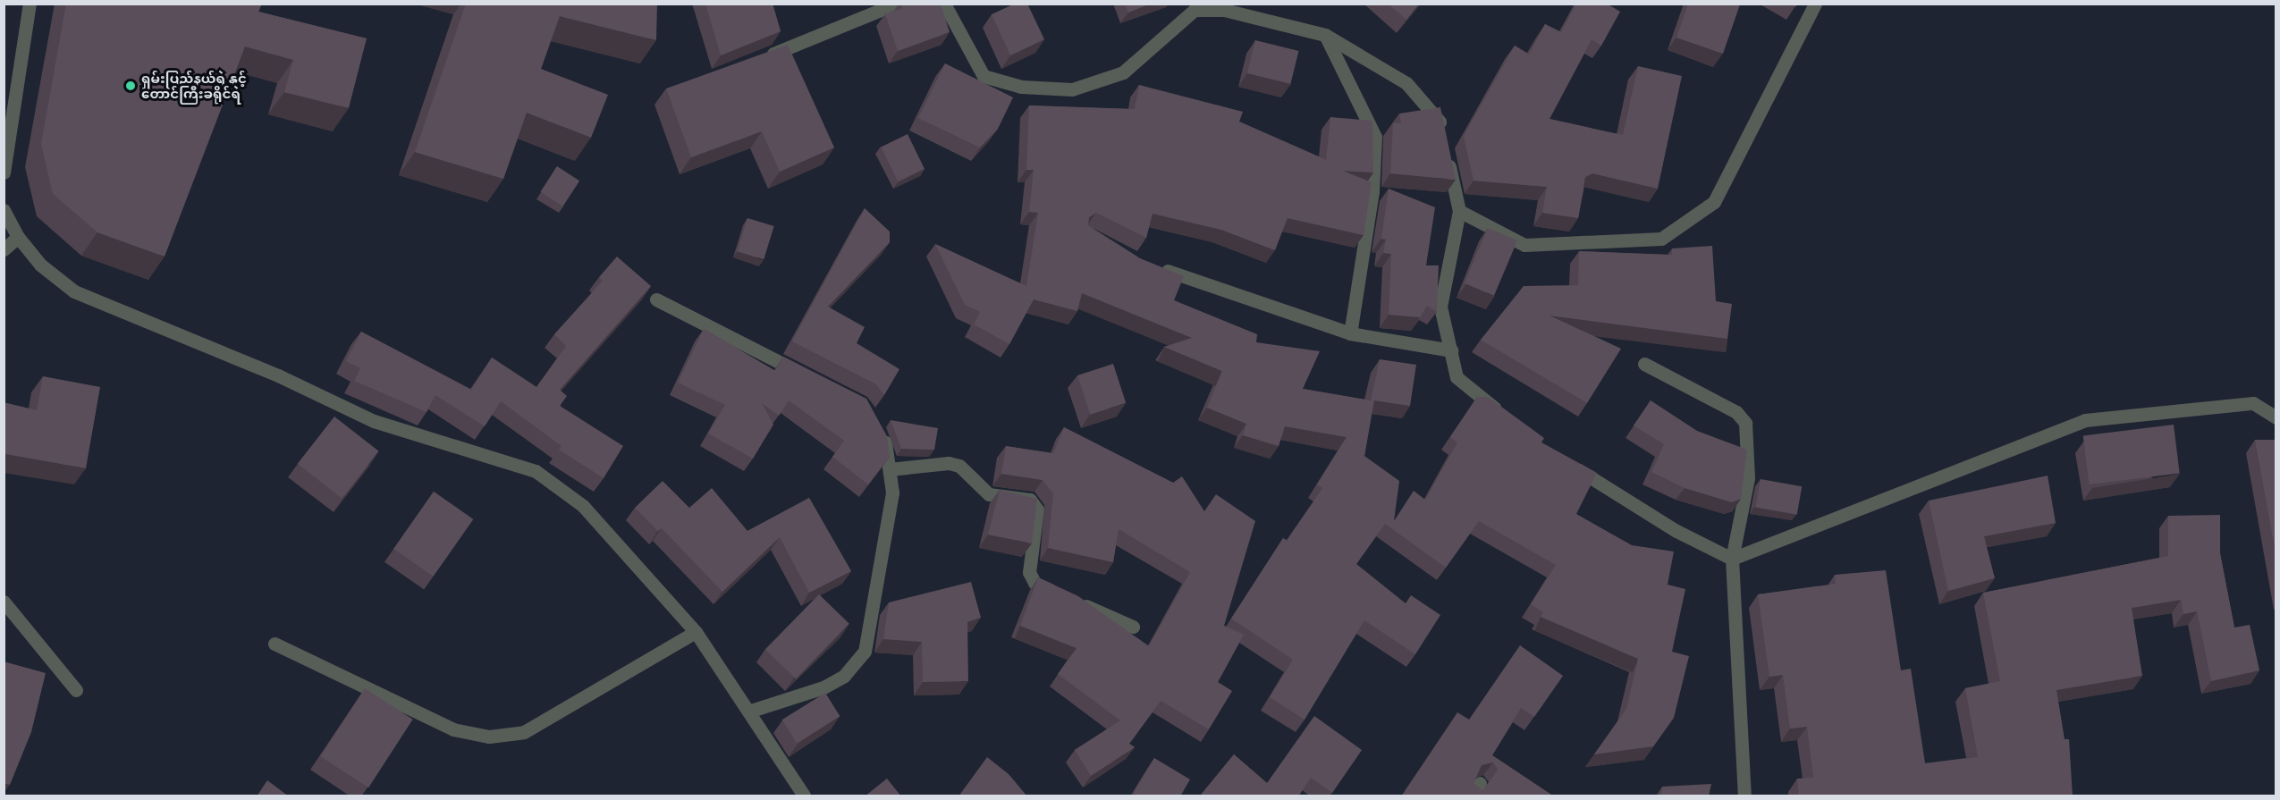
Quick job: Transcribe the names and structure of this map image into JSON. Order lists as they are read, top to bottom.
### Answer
{
  "places": ["ရှမ်းပြည်နယ်ရဲ နှင့် တောင်ကြီးခရိုင်ရဲ"]
}
